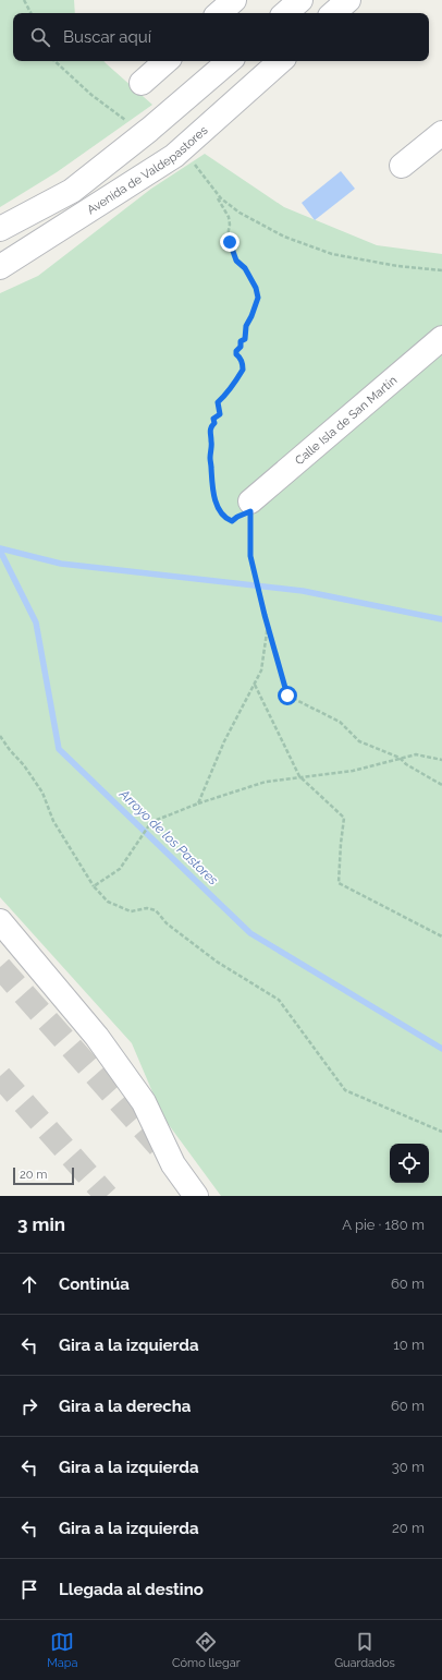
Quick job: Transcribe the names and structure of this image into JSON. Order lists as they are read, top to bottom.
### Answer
{
  "streets": {
    "street": ["Avenida de Valdepastores", "Calle Isla de San Martín"]
  },
  "water": ["Arroyo de los Pastores"],
  "scale_bar": "20 m",
  "page": {
    "search": "Buscar aquí",
    "scale": "20 m",
    "heading": ["3 min", "A pie · 180 m"],
    "list": [
      ["Continúa", "60 m"],
      ["Gira a la izquierda", "10 m"],
      ["Gira a la derecha", "60 m"],
      ["Gira a la izquierda", "30 m"],
      ["Gira a la izquierda", "20 m"],
      "Llegada al destino"
    ],
    "nav": ["Mapa", "Cómo llegar", "Guardados"]
  }
}
